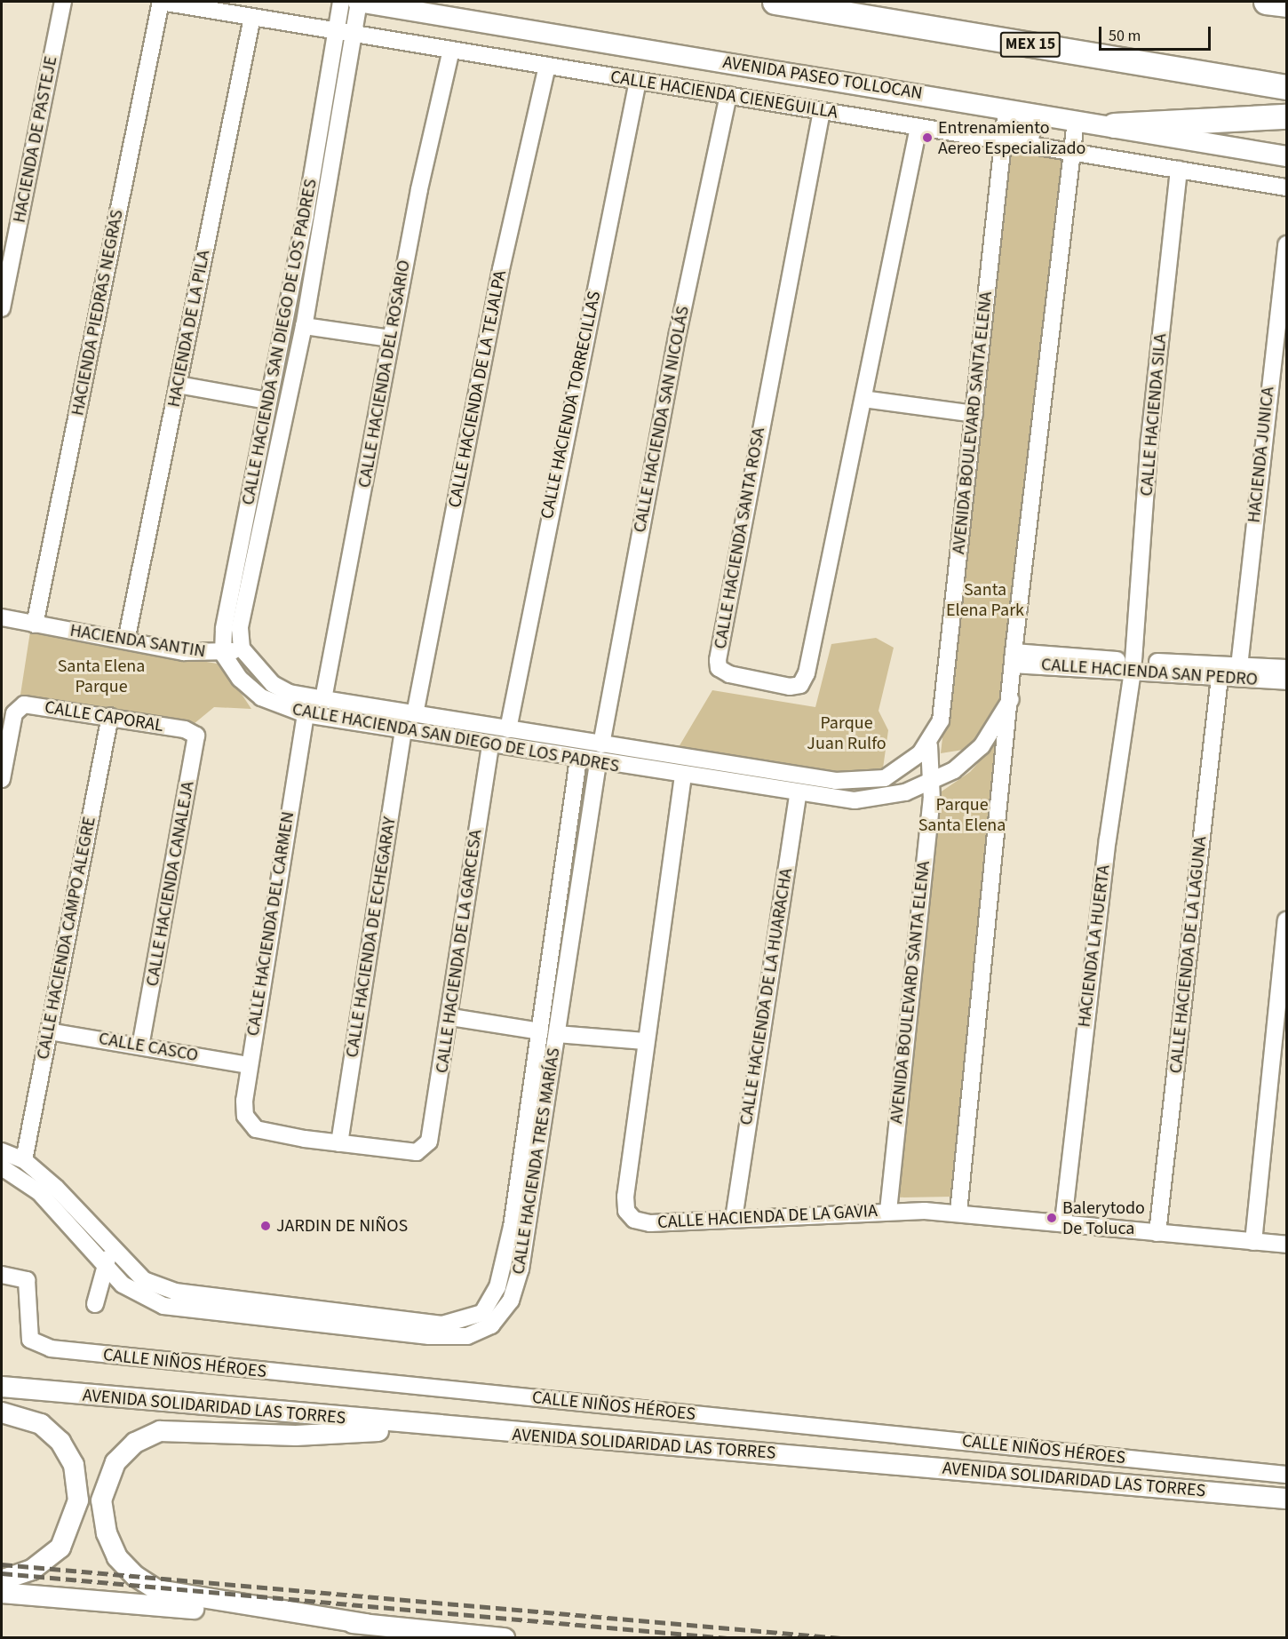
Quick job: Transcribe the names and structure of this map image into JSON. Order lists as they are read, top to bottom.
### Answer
{
  "streets": {
    "highway": ["MEX 15"],
    "main road": ["AVENIDA PASEO TOLLOCAN", "AVENIDA SOLIDARIDAD LAS TORRES"],
    "street": [
      "CALLE HACIENDA CIENEGUILLA",
      "HACIENDA DE PASTEJE",
      "HACIENDA PIEDRAS NEGRAS",
      "HACIENDA DE LA PILA",
      "CALLE HACIENDA SAN DIEGO DE LOS PADRES",
      "CALLE HACIENDA DEL ROSARIO",
      "CALLE HACIENDA DE LA TEJALPA",
      "CALLE HACIENDA TORRECILLAS",
      "CALLE HACIENDA SILA",
      "CALLE HACIENDA SAN NICOLÁS",
      "AVENIDA BOULEVARD SANTA ELENA",
      "HACIENDA JUNICA",
      "CALLE HACIENDA SANTA ROSA",
      "HACIENDA SANTIN",
      "CALLE HACIENDA SAN PEDRO",
      "CALLE CAPORAL",
      "CALLE HACIENDA CANALEJA",
      "CALLE HACIENDA DEL CARMEN",
      "CALLE HACIENDA DE ECHEGARAY",
      "CALLE HACIENDA CAMPO ALEGRE",
      "HACIENDA LA HUERTA",
      "CALLE HACIENDA DE LA GARCESA",
      "CALLE HACIENDA DE LA LAGUNA",
      "CALLE HACIENDA DE LA HUARACHA",
      "CALLE CASCO",
      "CALLE HACIENDA TRES MARÍAS",
      "CALLE HACIENDA DE LA GAVIA",
      "CALLE NIÑOS HÉROES"
    ]
  },
  "crossings": [
    ["AVENIDA PASEO TOLLOCAN", "CALLE HACIENDA SAN DIEGO DE LOS PADRES"],
    ["AVENIDA PASEO TOLLOCAN", "AVENIDA BOULEVARD SANTA ELENA"],
    ["CALLE HACIENDA CIENEGUILLA", "HACIENDA PIEDRAS NEGRAS"],
    ["CALLE HACIENDA CIENEGUILLA", "HACIENDA DE LA PILA"],
    ["CALLE HACIENDA CIENEGUILLA", "CALLE HACIENDA SAN DIEGO DE LOS PADRES"],
    ["CALLE HACIENDA CIENEGUILLA", "CALLE HACIENDA DEL ROSARIO"],
    ["CALLE HACIENDA CIENEGUILLA", "CALLE HACIENDA DE LA TEJALPA"],
    ["CALLE HACIENDA CIENEGUILLA", "CALLE HACIENDA TORRECILLAS"],
    ["CALLE HACIENDA CIENEGUILLA", "CALLE HACIENDA SILA"],
    ["CALLE HACIENDA CIENEGUILLA", "CALLE HACIENDA SAN NICOLÁS"],
    ["CALLE HACIENDA CIENEGUILLA", "AVENIDA BOULEVARD SANTA ELENA"],
    ["CALLE HACIENDA CIENEGUILLA", "CALLE HACIENDA SANTA ROSA"],
    ["HACIENDA PIEDRAS NEGRAS", "HACIENDA SANTIN"],
    ["HACIENDA DE LA PILA", "HACIENDA SANTIN"],
    ["CALLE HACIENDA SAN DIEGO DE LOS PADRES", "CALLE HACIENDA DEL ROSARIO"],
    ["CALLE HACIENDA SAN DIEGO DE LOS PADRES", "CALLE HACIENDA DE LA TEJALPA"],
    ["CALLE HACIENDA SAN DIEGO DE LOS PADRES", "CALLE HACIENDA TORRECILLAS"],
    ["CALLE HACIENDA SAN DIEGO DE LOS PADRES", "CALLE HACIENDA SAN NICOLÁS"],
    ["CALLE HACIENDA SAN DIEGO DE LOS PADRES", "AVENIDA BOULEVARD SANTA ELENA"],
    ["CALLE HACIENDA SAN DIEGO DE LOS PADRES", "HACIENDA SANTIN"],
    ["CALLE HACIENDA SAN DIEGO DE LOS PADRES", "CALLE HACIENDA DEL CARMEN"],
    ["CALLE HACIENDA SAN DIEGO DE LOS PADRES", "CALLE HACIENDA DE ECHEGARAY"],
    ["CALLE HACIENDA SAN DIEGO DE LOS PADRES", "CALLE HACIENDA DE LA GARCESA"],
    ["CALLE HACIENDA SAN DIEGO DE LOS PADRES", "CALLE HACIENDA DE LA HUARACHA"],
    ["CALLE HACIENDA SAN DIEGO DE LOS PADRES", "CALLE HACIENDA TRES MARÍAS"],
    ["CALLE HACIENDA SAN DIEGO DE LOS PADRES", "CALLE HACIENDA DE LA GAVIA"],
    ["CALLE HACIENDA SILA", "CALLE HACIENDA SAN PEDRO"],
    ["CALLE HACIENDA SILA", "HACIENDA LA HUERTA"],
    ["AVENIDA BOULEVARD SANTA ELENA", "CALLE HACIENDA DE LA GAVIA"],
    ["HACIENDA JUNICA", "CALLE HACIENDA SAN PEDRO"],
    ["CALLE HACIENDA SAN PEDRO", "HACIENDA LA HUERTA"],
    ["CALLE HACIENDA SAN PEDRO", "CALLE HACIENDA DE LA LAGUNA"],
    ["CALLE CAPORAL", "CALLE HACIENDA CANALEJA"],
    ["CALLE CAPORAL", "CALLE HACIENDA CAMPO ALEGRE"],
    ["CALLE HACIENDA CANALEJA", "CALLE CASCO"],
    ["CALLE HACIENDA DEL CARMEN", "CALLE HACIENDA DE ECHEGARAY"],
    ["CALLE HACIENDA DEL CARMEN", "CALLE HACIENDA DE LA GARCESA"],
    ["CALLE HACIENDA DEL CARMEN", "CALLE CASCO"],
    ["CALLE HACIENDA DE ECHEGARAY", "CALLE HACIENDA DE LA GARCESA"],
    ["CALLE HACIENDA CAMPO ALEGRE", "CALLE CASCO"],
    ["HACIENDA LA HUERTA", "CALLE HACIENDA DE LA GAVIA"],
    ["CALLE HACIENDA DE LA LAGUNA", "CALLE HACIENDA DE LA GAVIA"],
    ["CALLE HACIENDA DE LA HUARACHA", "CALLE HACIENDA DE LA GAVIA"]
  ],
  "parks": [
    "Santa Elena Park",
    "Santa Elena Parque",
    "Parque Juan Rulfo",
    "Parque Santa Elena"
  ],
  "places": ["Entrenamiento Aereo Especializado", "Balerytodo De Toluca", "JARDIN DE NIÑOS"],
  "scale_bar": "50 m"
}
